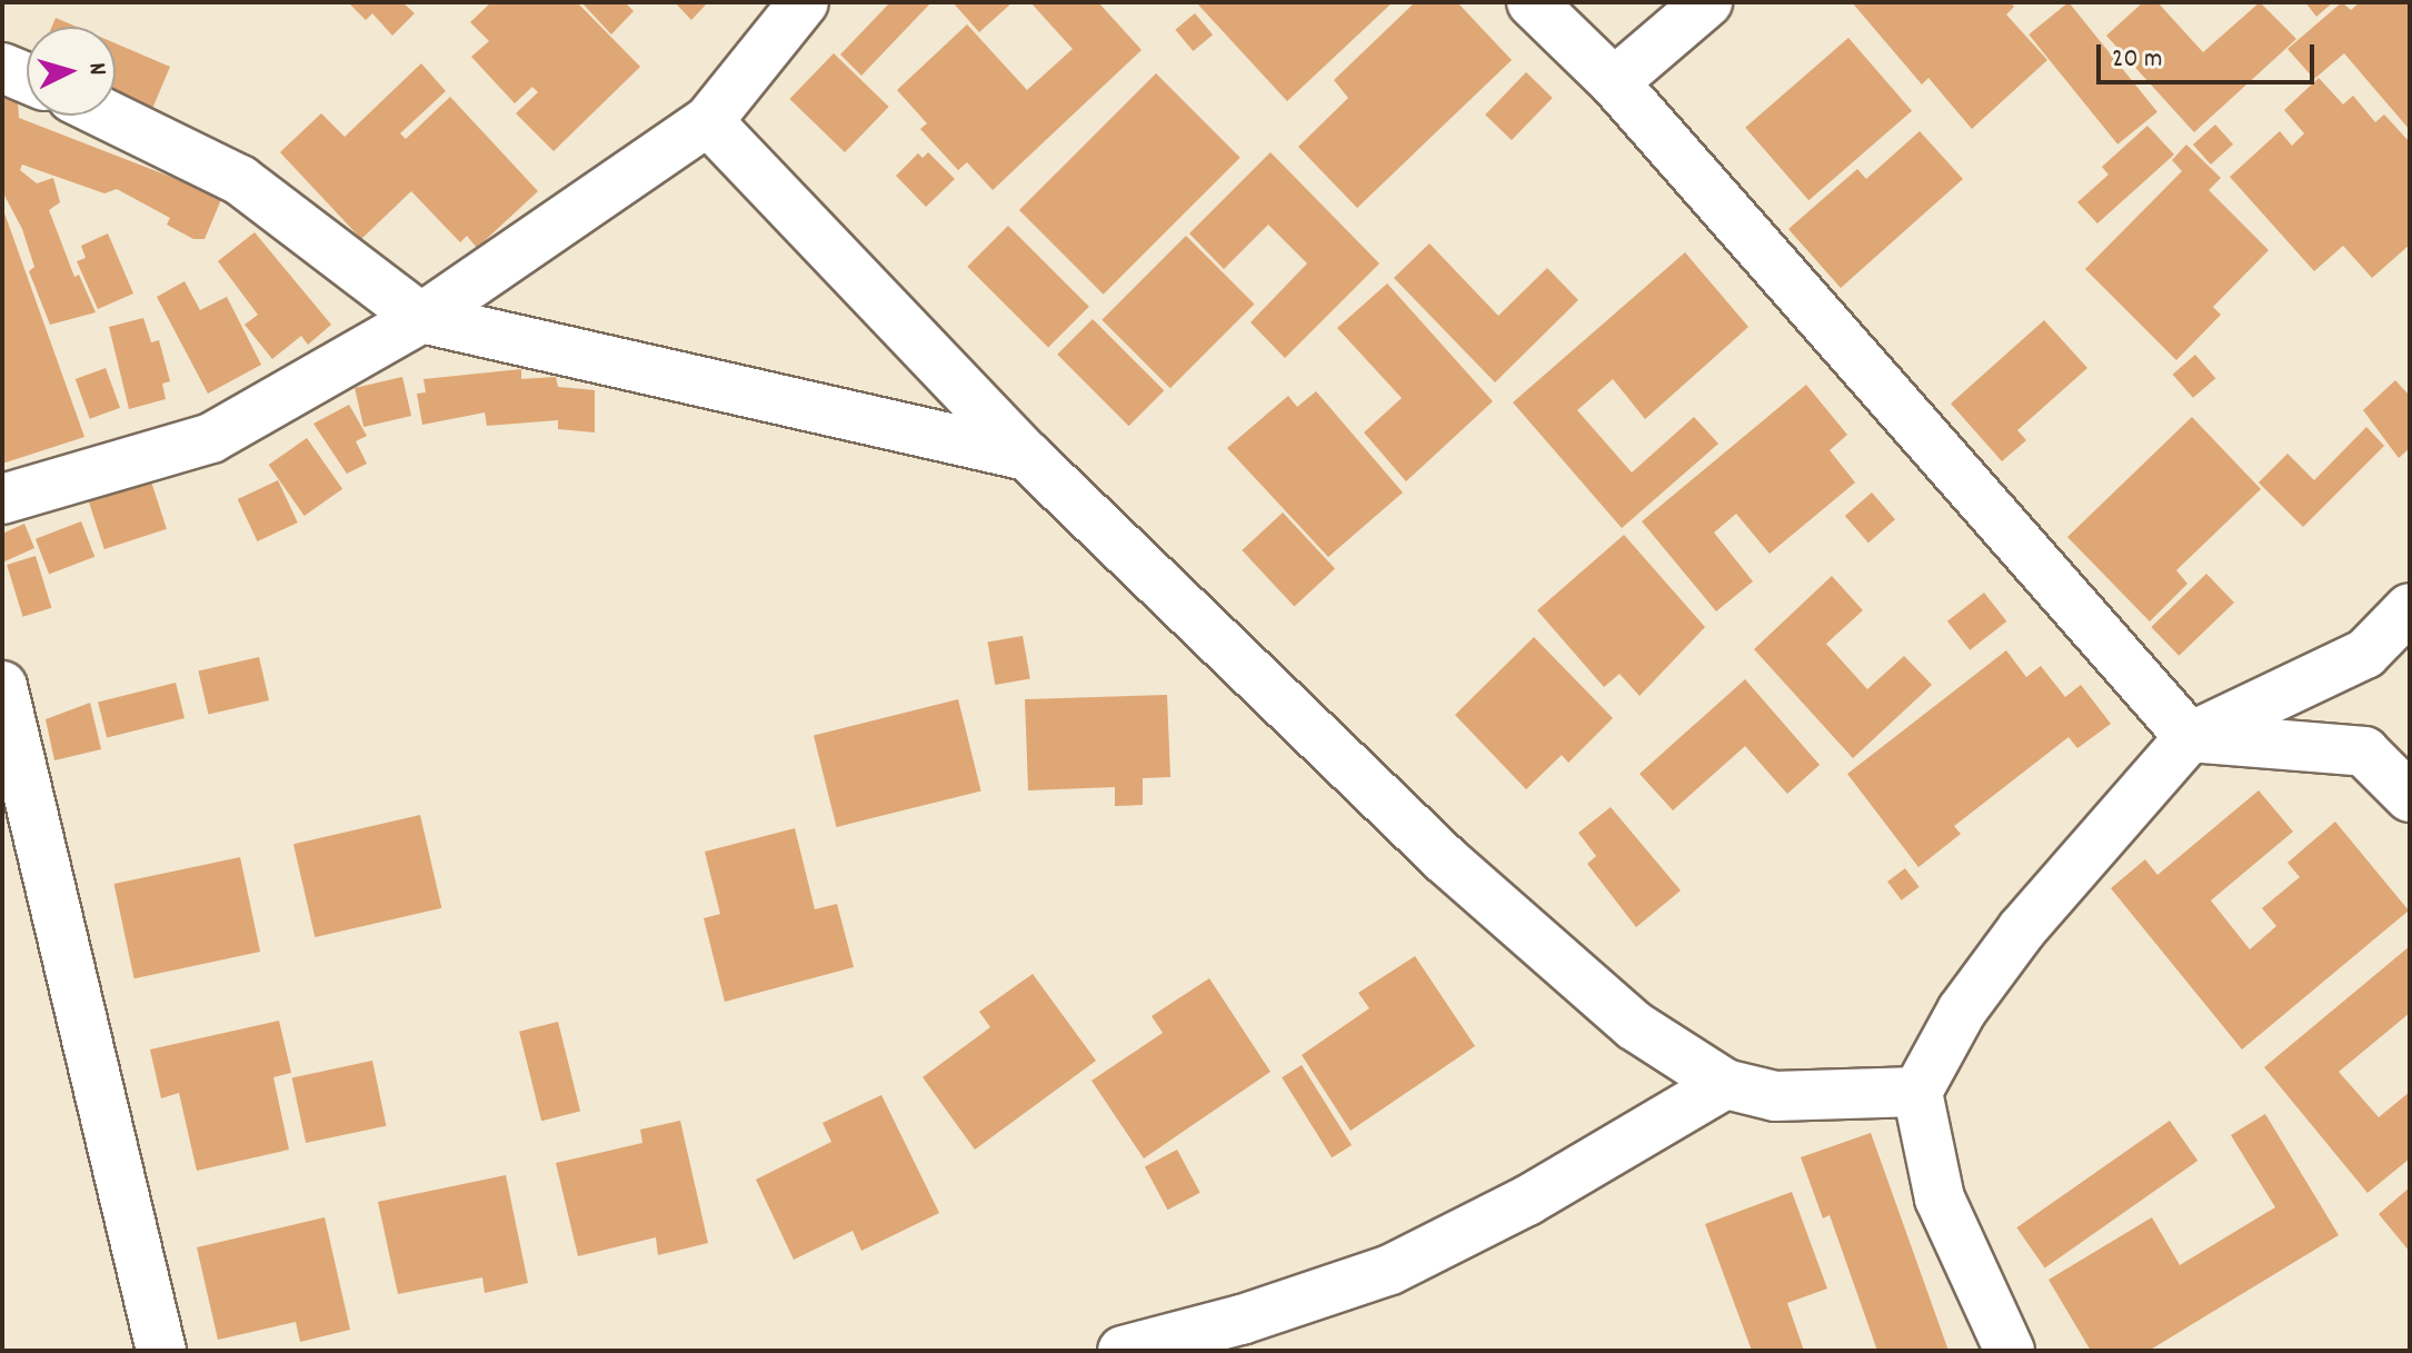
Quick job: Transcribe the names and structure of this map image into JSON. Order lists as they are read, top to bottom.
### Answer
{
  "scale_bar": "20 m",
  "north": "right"
}
